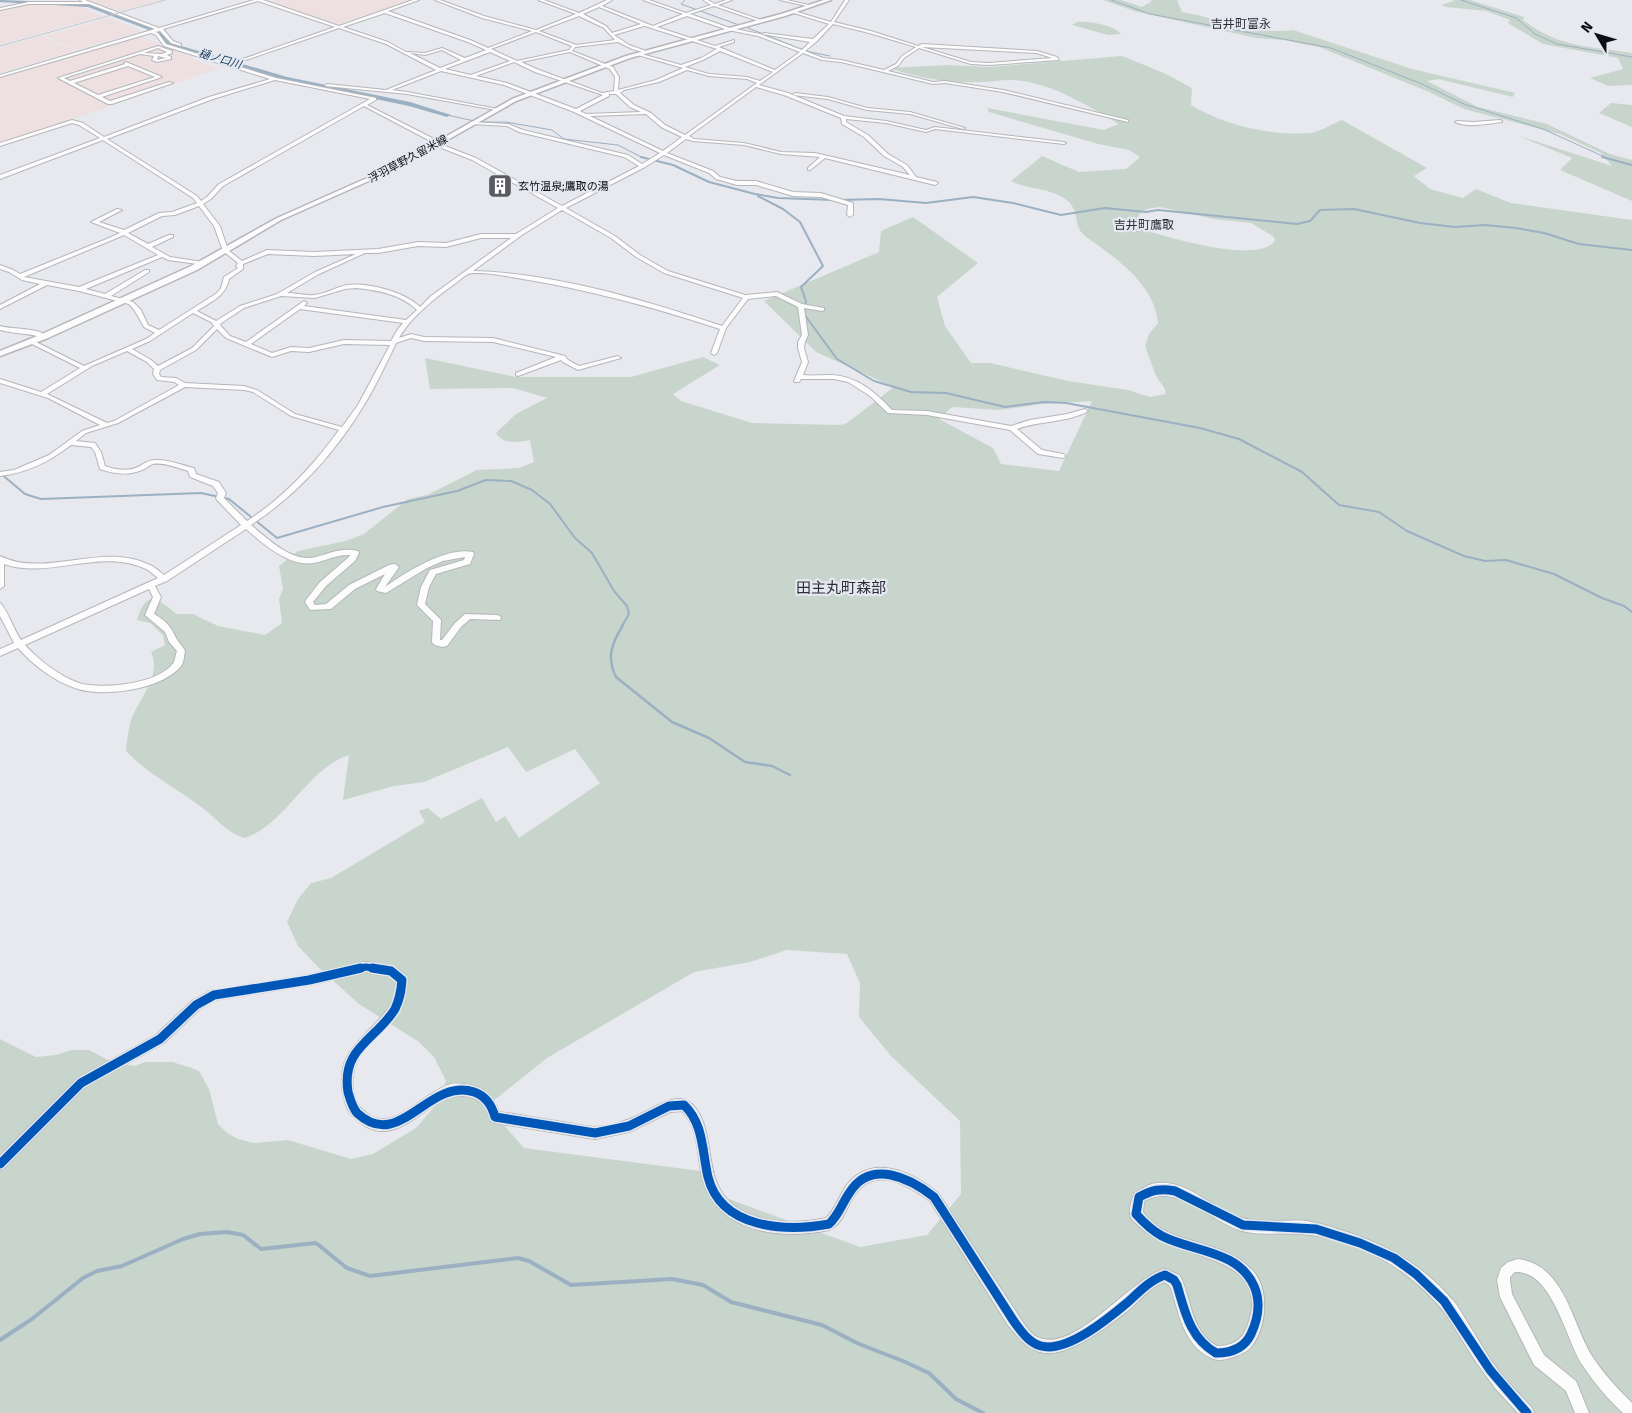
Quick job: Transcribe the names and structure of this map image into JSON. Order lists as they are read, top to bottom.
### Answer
{
  "streets": {
    "main road": ["浮羽草野久留米線"]
  },
  "districts": ["吉井町富永", "吉井町鷹取", "田主丸町森部"],
  "water": ["樋ノ口川"],
  "places": {
    "building": ["玄竹温泉;鷹取の湯"]
  },
  "north": "top left"
}
